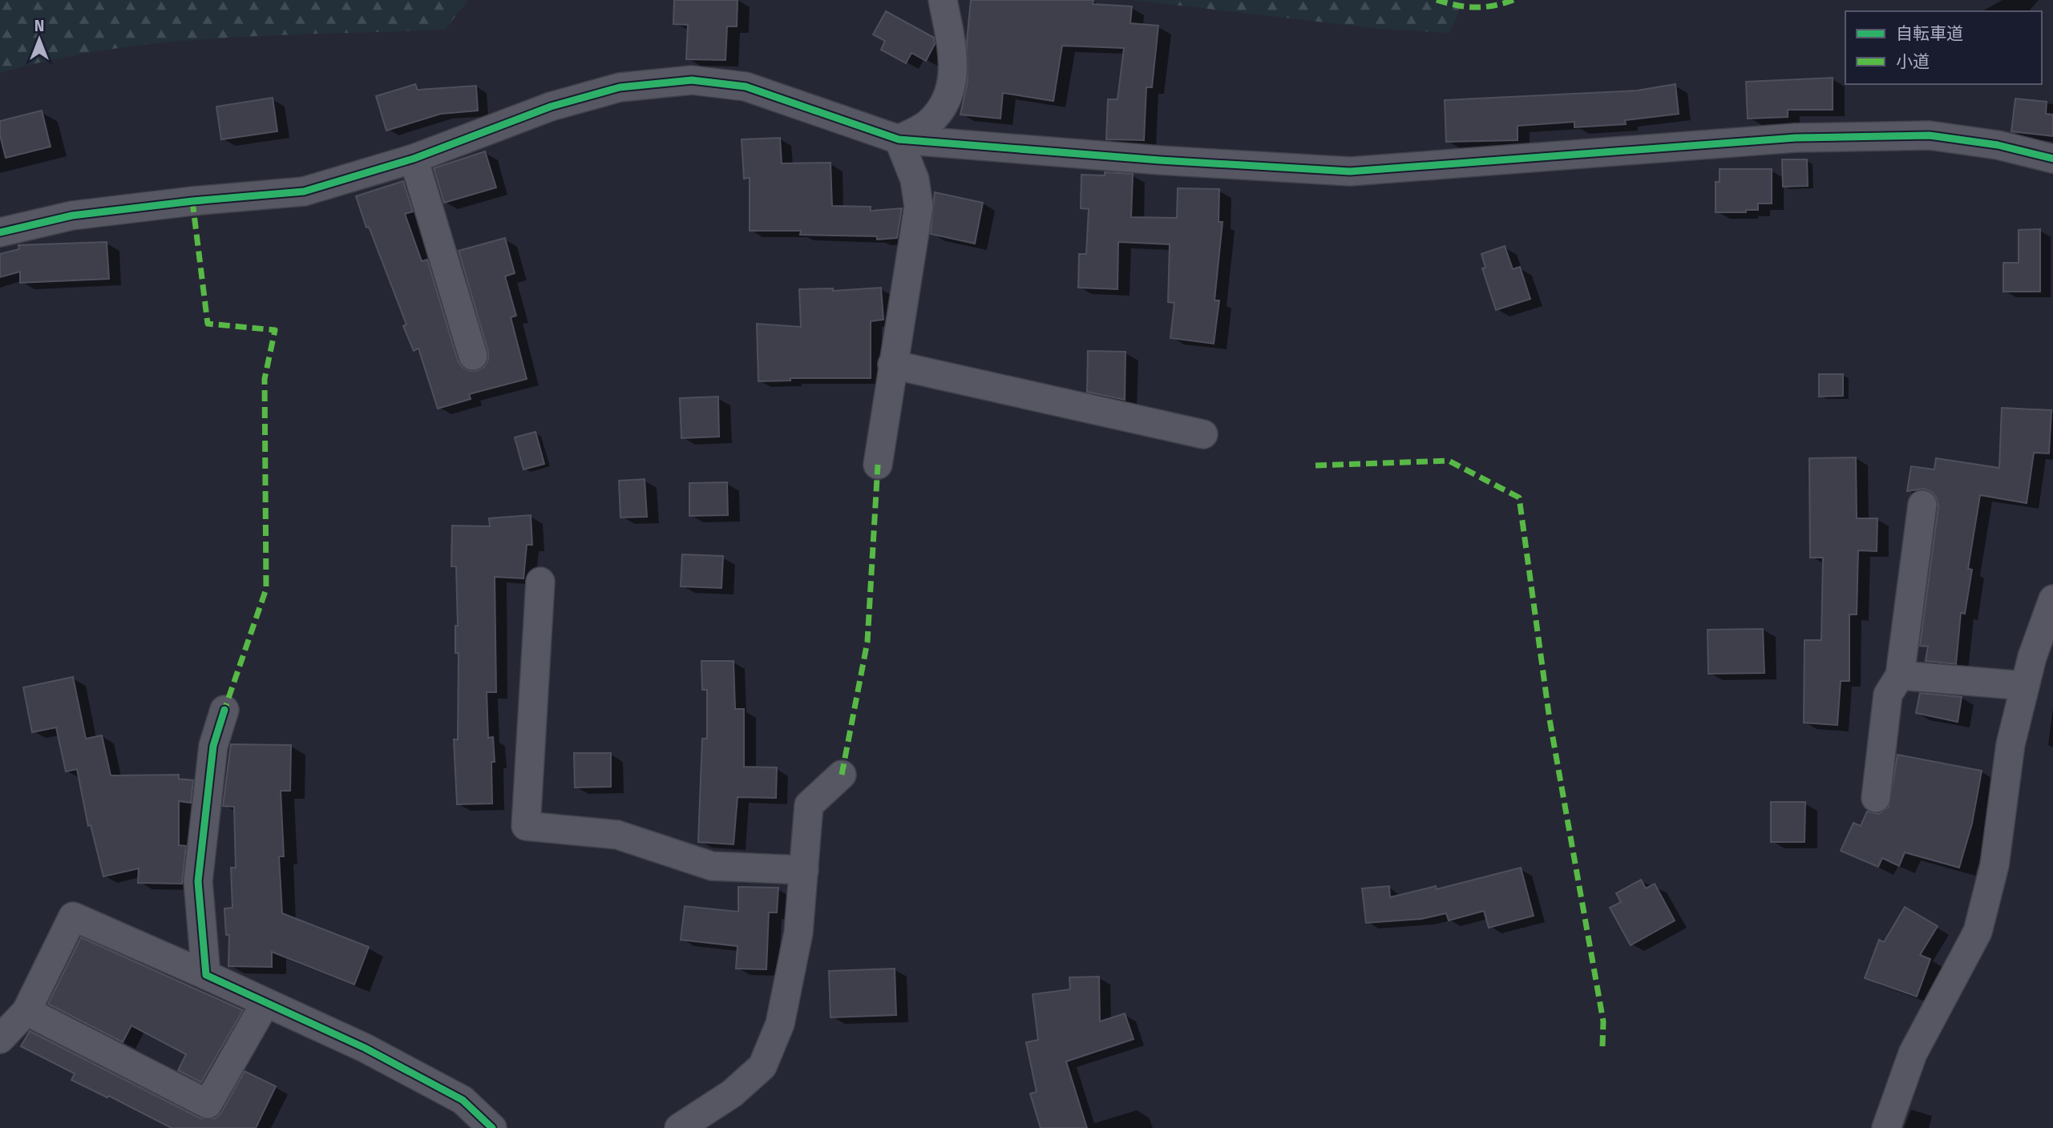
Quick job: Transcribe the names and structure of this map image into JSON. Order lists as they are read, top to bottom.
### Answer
{
  "legend": ["自転車道", "小道"],
  "north": "top"
}
